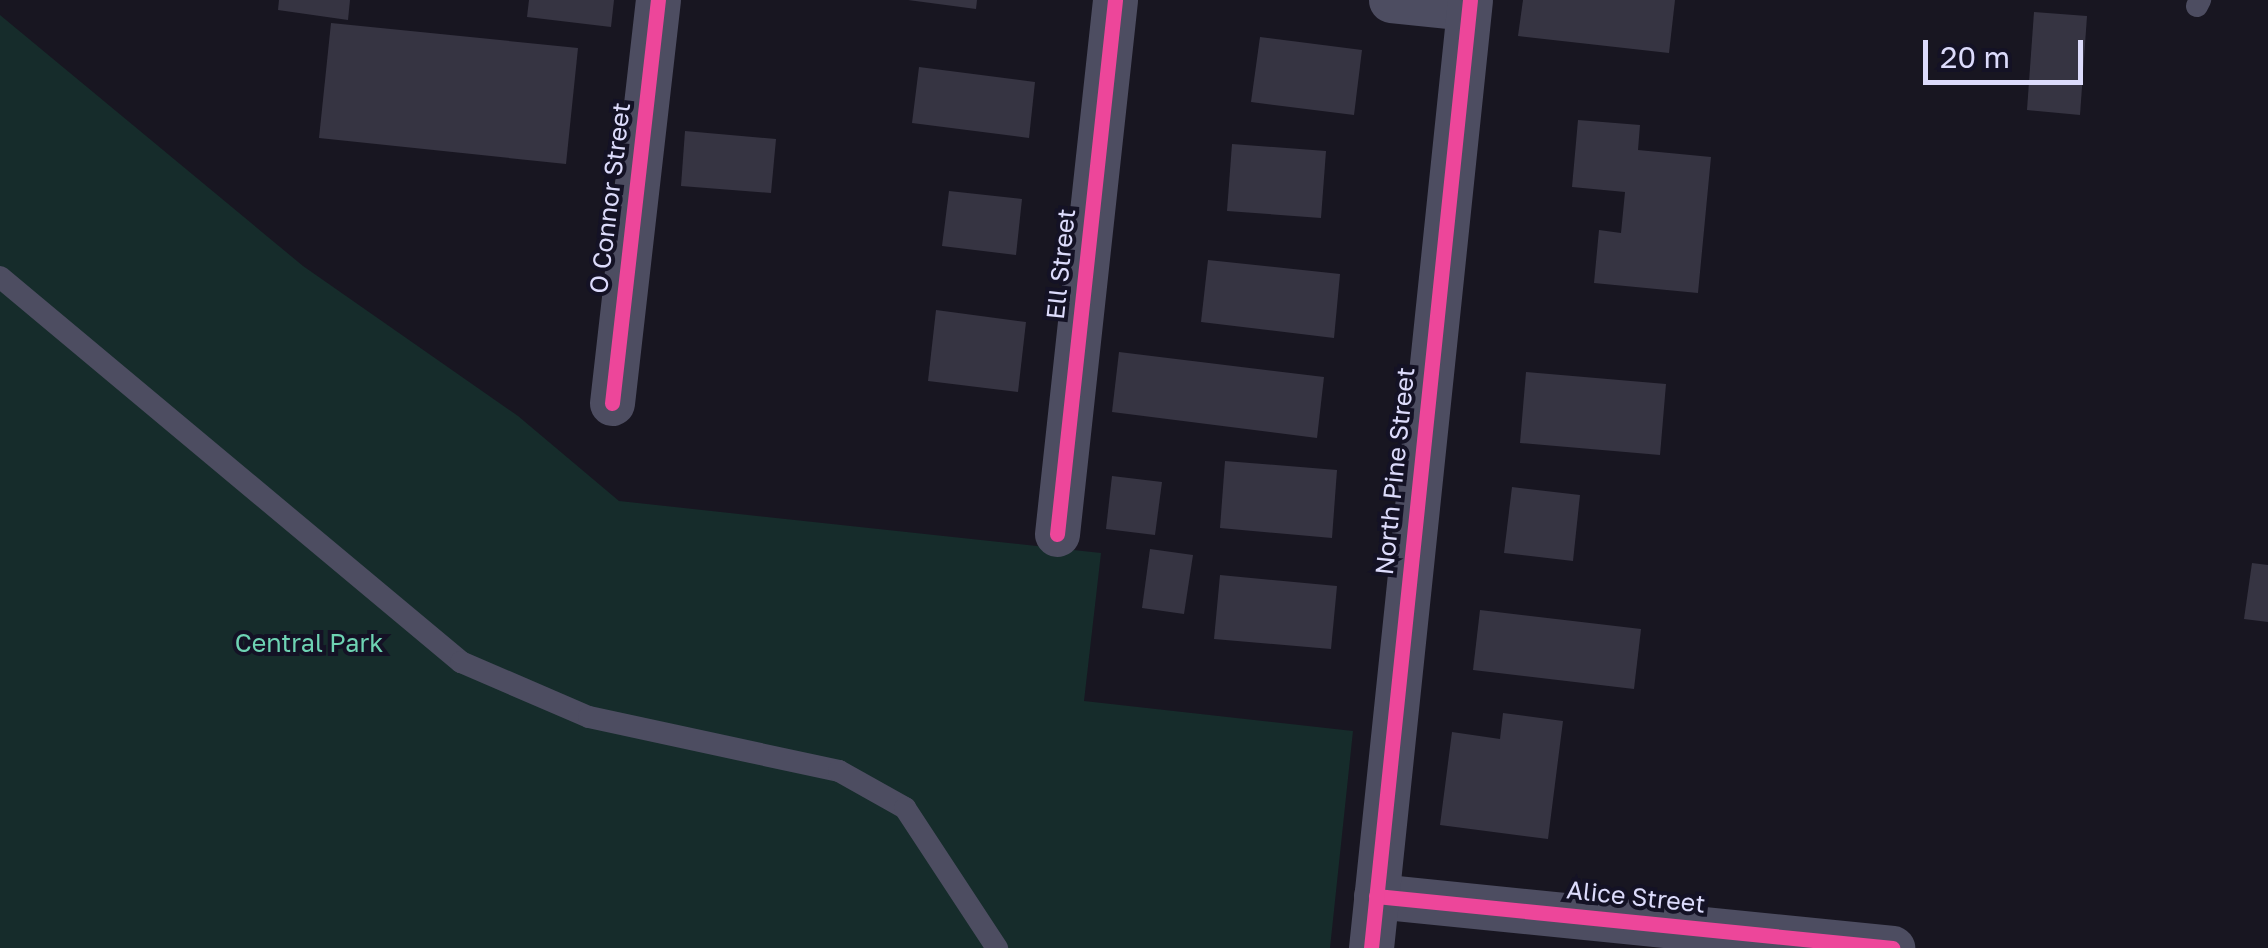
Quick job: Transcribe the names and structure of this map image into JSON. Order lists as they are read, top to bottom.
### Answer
{
  "streets": {
    "street": [
      "O Connor Street",
      "Ell Street",
      "North Pine Street",
      "Alice Street"
    ]
  },
  "crossings": [
    ["North Pine Street", "Alice Street"]
  ],
  "parks": ["Central Park"],
  "scale_bar": "20 m"
}
